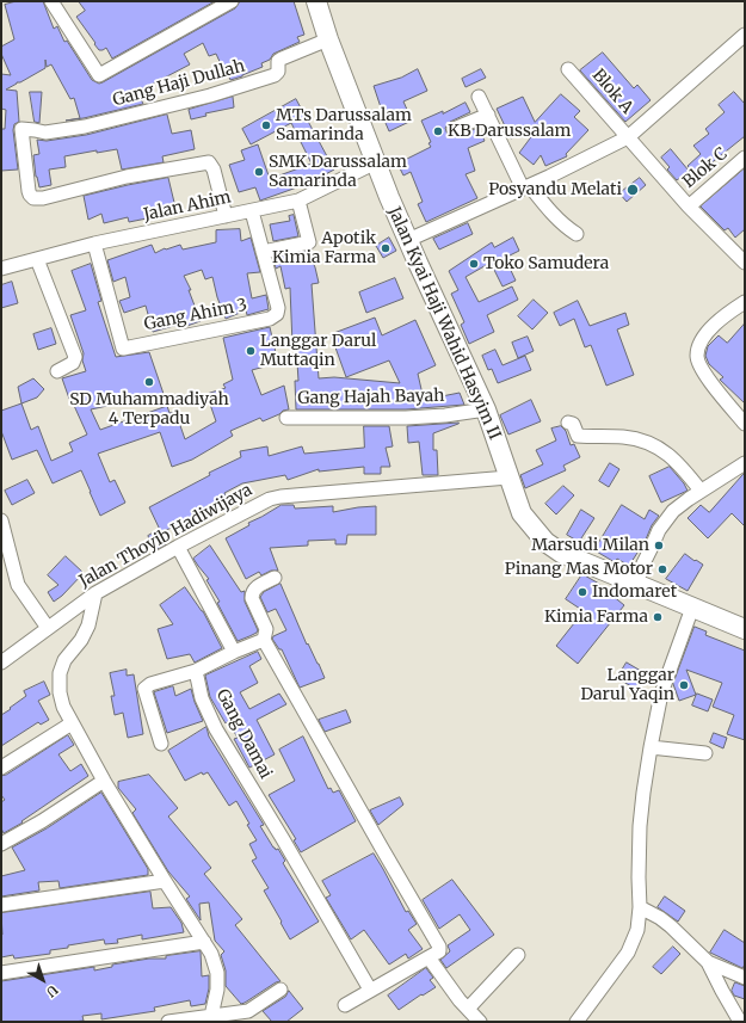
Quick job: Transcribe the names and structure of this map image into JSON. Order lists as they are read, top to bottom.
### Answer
{
  "streets": {
    "street": [
      "Gang Haji Dullah",
      "Blok A",
      "Blok C",
      "Jalan Ahim",
      "Gang Ahim 3",
      "Jalan Kyai Haji Wahid Hasyim II",
      "Gang Hajah Bayah",
      "Jalan Thoyib Hadiwijaya",
      "Gang Damai"
    ]
  },
  "crossings": [
    ["Gang Haji Dullah", "Jalan Ahim"],
    ["Gang Haji Dullah", "Jalan Kyai Haji Wahid Hasyim II"],
    ["Blok A", "Blok C"],
    ["Jalan Ahim", "Gang Ahim 3"],
    ["Jalan Ahim", "Jalan Kyai Haji Wahid Hasyim II"],
    ["Jalan Kyai Haji Wahid Hasyim II", "Gang Hajah Bayah"],
    ["Jalan Kyai Haji Wahid Hasyim II", "Jalan Thoyib Hadiwijaya"]
  ],
  "places": [
    "MTs Darussalam Samarinda",
    "KB Darussalam",
    "SMK Darussalam Samarinda",
    "Posyandu Melati",
    "Apotik Kimia Farma",
    "Toko Samudera",
    "Langgar Darul Muttaqin",
    "SD Muhammadiyah 4 Terpadu",
    "Marsudi Milan",
    "Pinang Mas Motor",
    "Indomaret",
    "Kimia Farma",
    "Langgar Darul Yaqin"
  ],
  "north": "bottom right"
}
